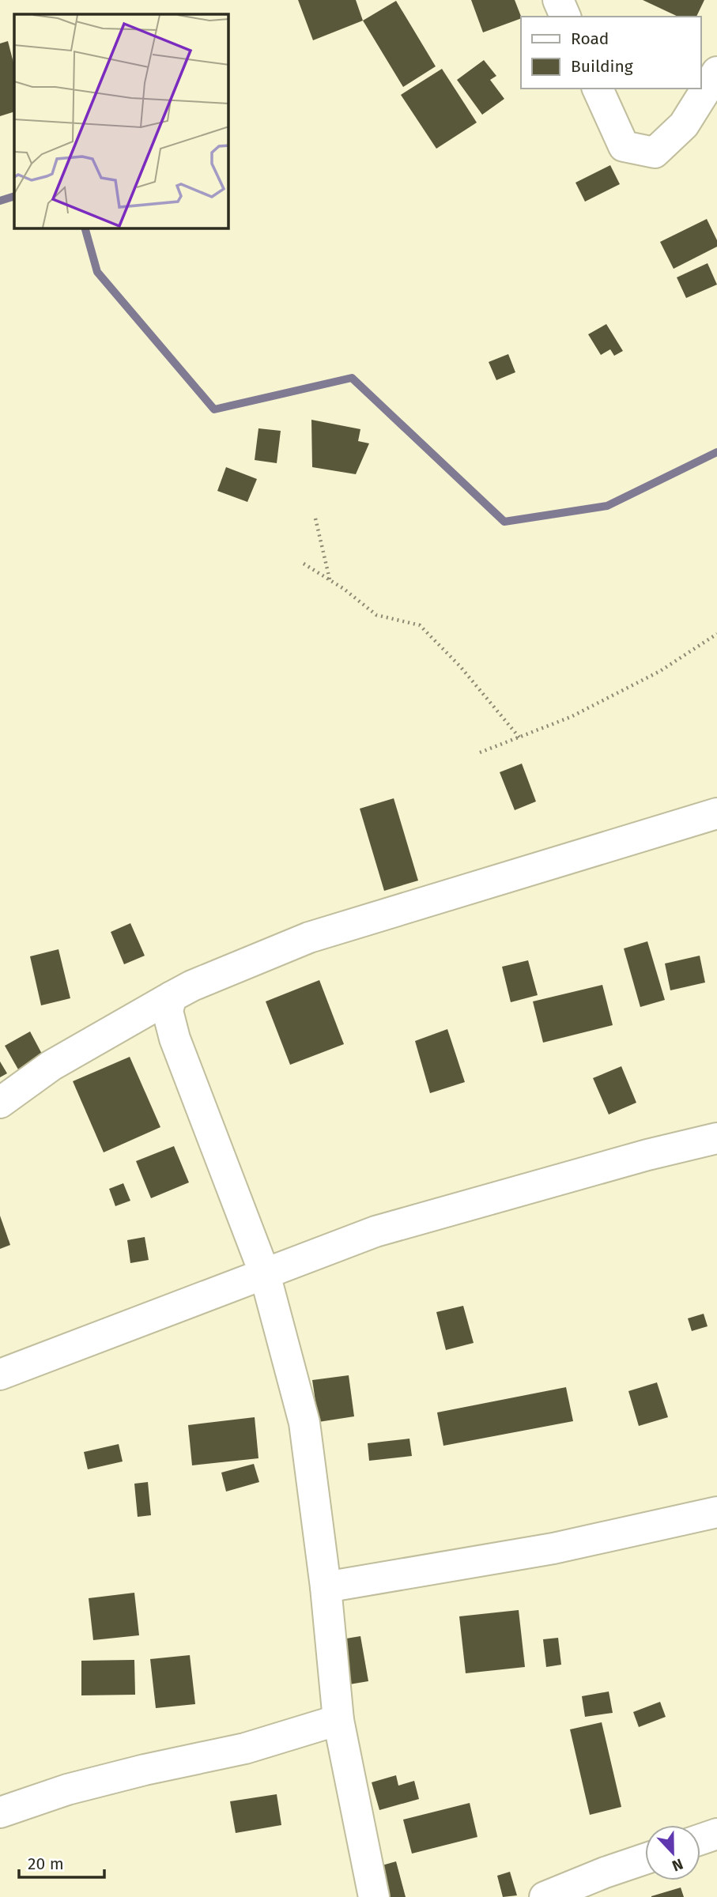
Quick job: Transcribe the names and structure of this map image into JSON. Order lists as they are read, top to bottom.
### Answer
{
  "legend": ["Road", "Building"],
  "scale_bar": "20 m",
  "north": "bottom"
}
